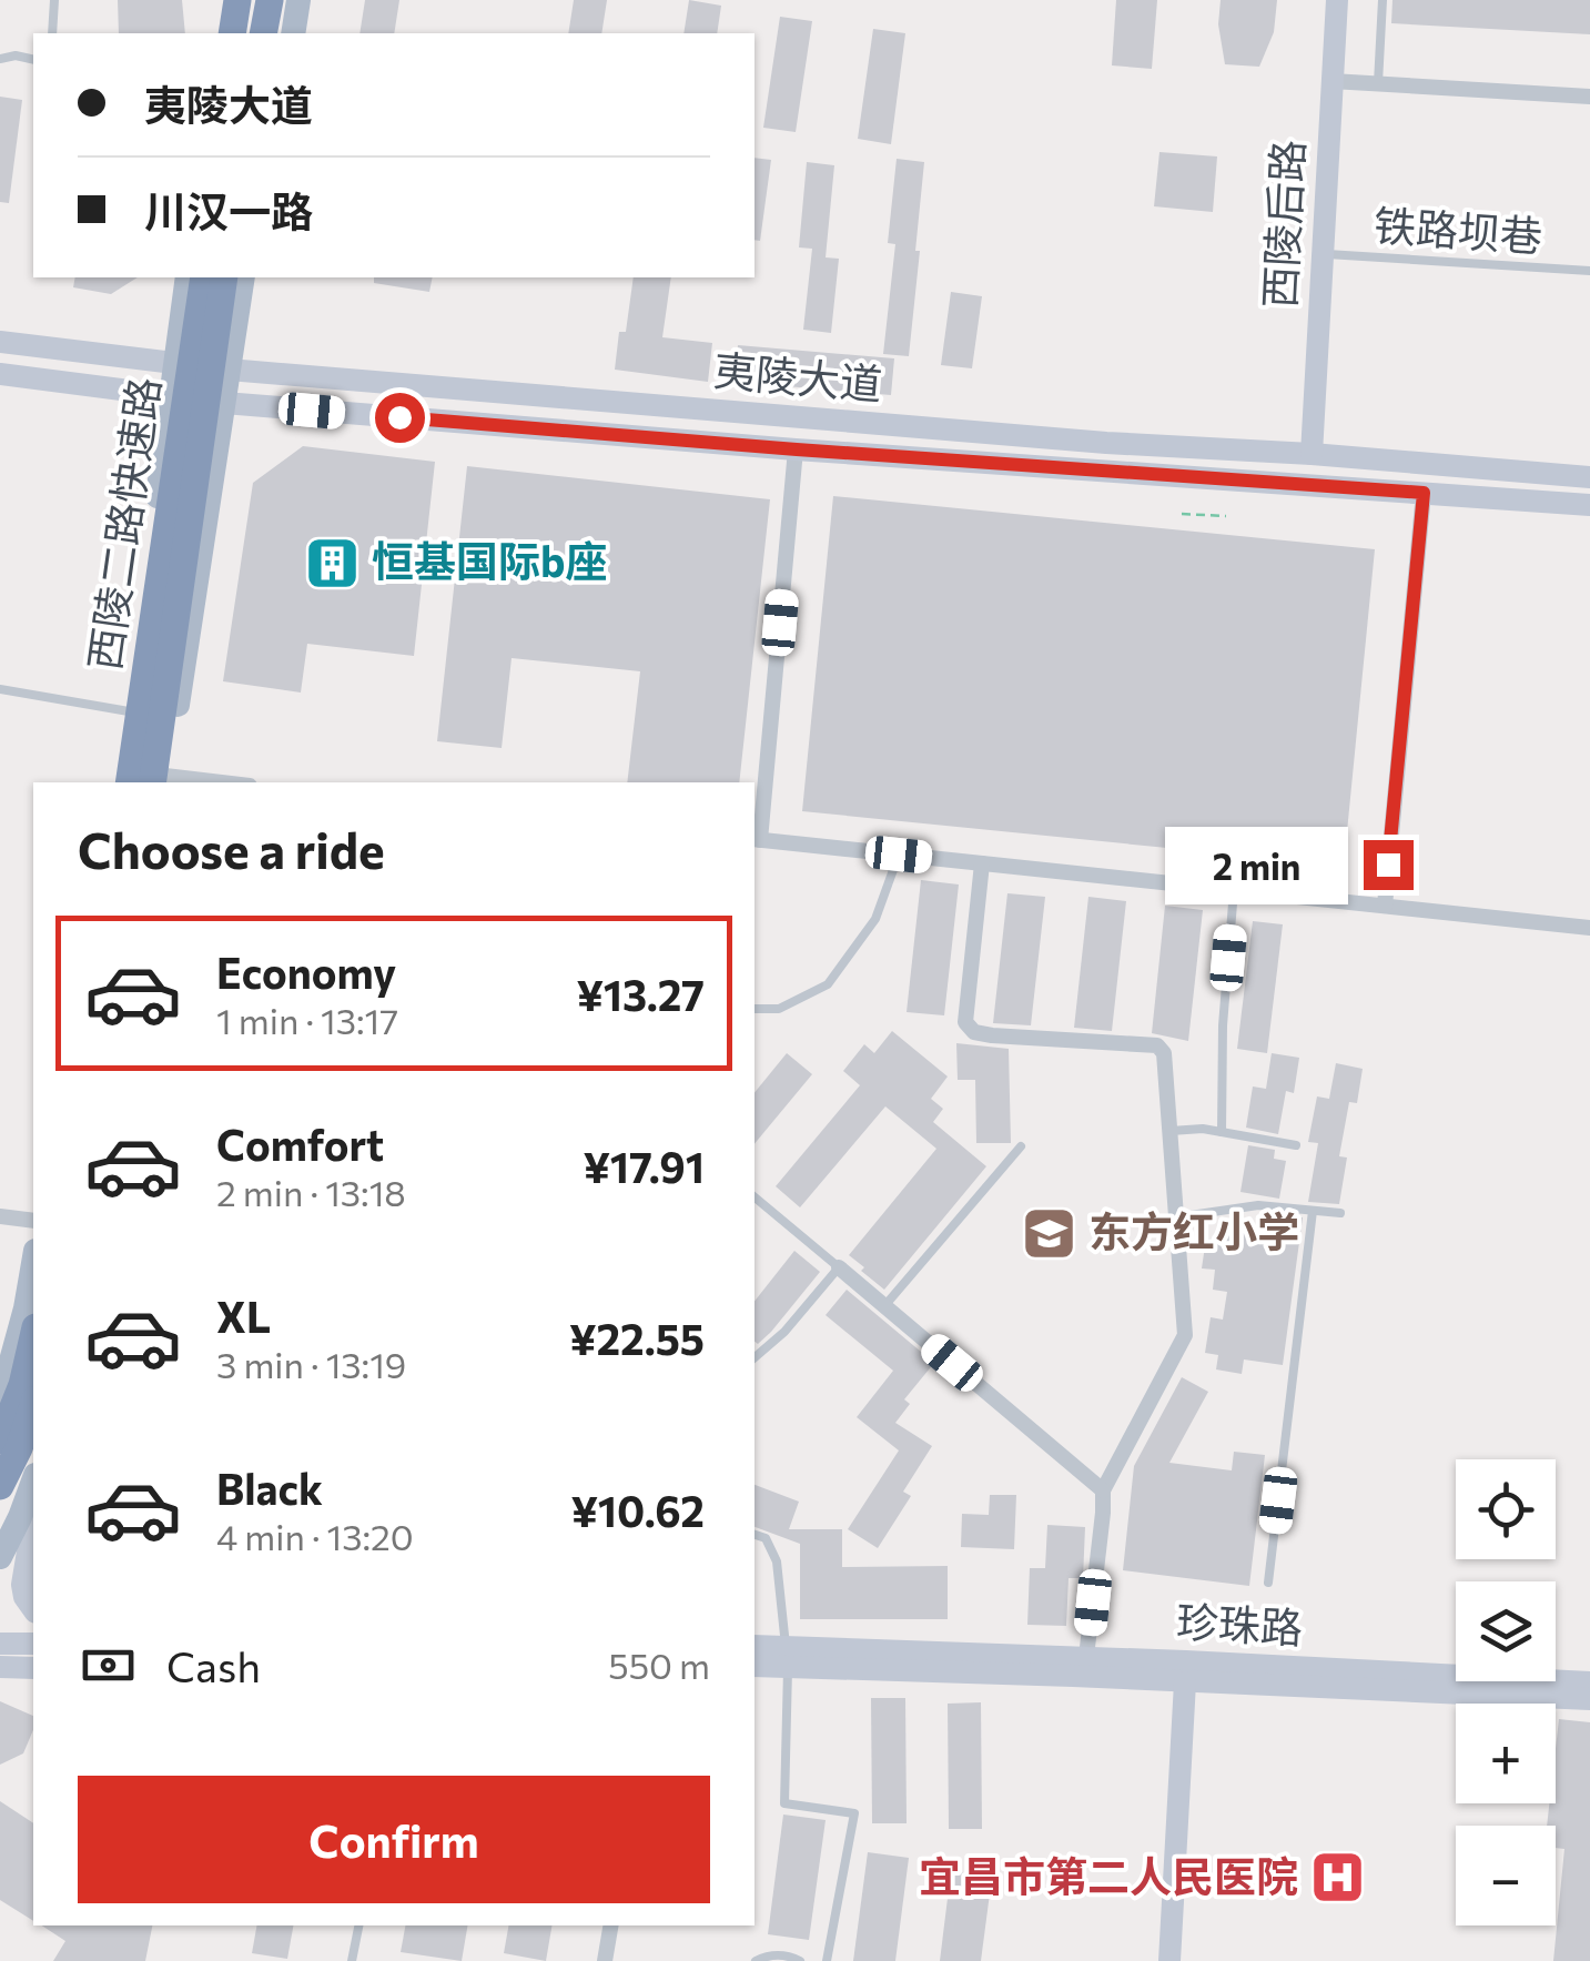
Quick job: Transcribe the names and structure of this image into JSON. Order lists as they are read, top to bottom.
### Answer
{
  "streets": {
    "highway": ["西陵二路快速路"],
    "main road": ["西陵后路", "夷陵大道", "珍珠路"],
    "lane": ["铁路坝巷"]
  },
  "crossings": [
    ["西陵后路", "铁路坝巷"],
    ["西陵后路", "夷陵大道"]
  ],
  "places": {
    "building": ["恒基国际b座"],
    "school or university": ["东方红小学"],
    "hospital": ["宜昌市第二人民医院"]
  },
  "page": {
    "banner": ["夷陵大道", "川汉一路"],
    "heading": "Choose a ride",
    "bubble": "2 min",
    "list": [
      {
        "name": "Economy",
        "note": "1 min · 13:17",
        "value": "¥13.27"
      },
      {
        "name": "Comfort",
        "note": "2 min · 13:18",
        "value": "¥17.91"
      },
      {
        "name": "XL",
        "note": "3 min · 13:19",
        "value": "¥22.55"
      },
      {
        "name": "Black",
        "note": "4 min · 13:20",
        "value": "¥10.62"
      }
    ],
    "map_buttons": ["+", "−"],
    "pay": ["Cash", "550 m"],
    "buttons": "Confirm"
  }
}
